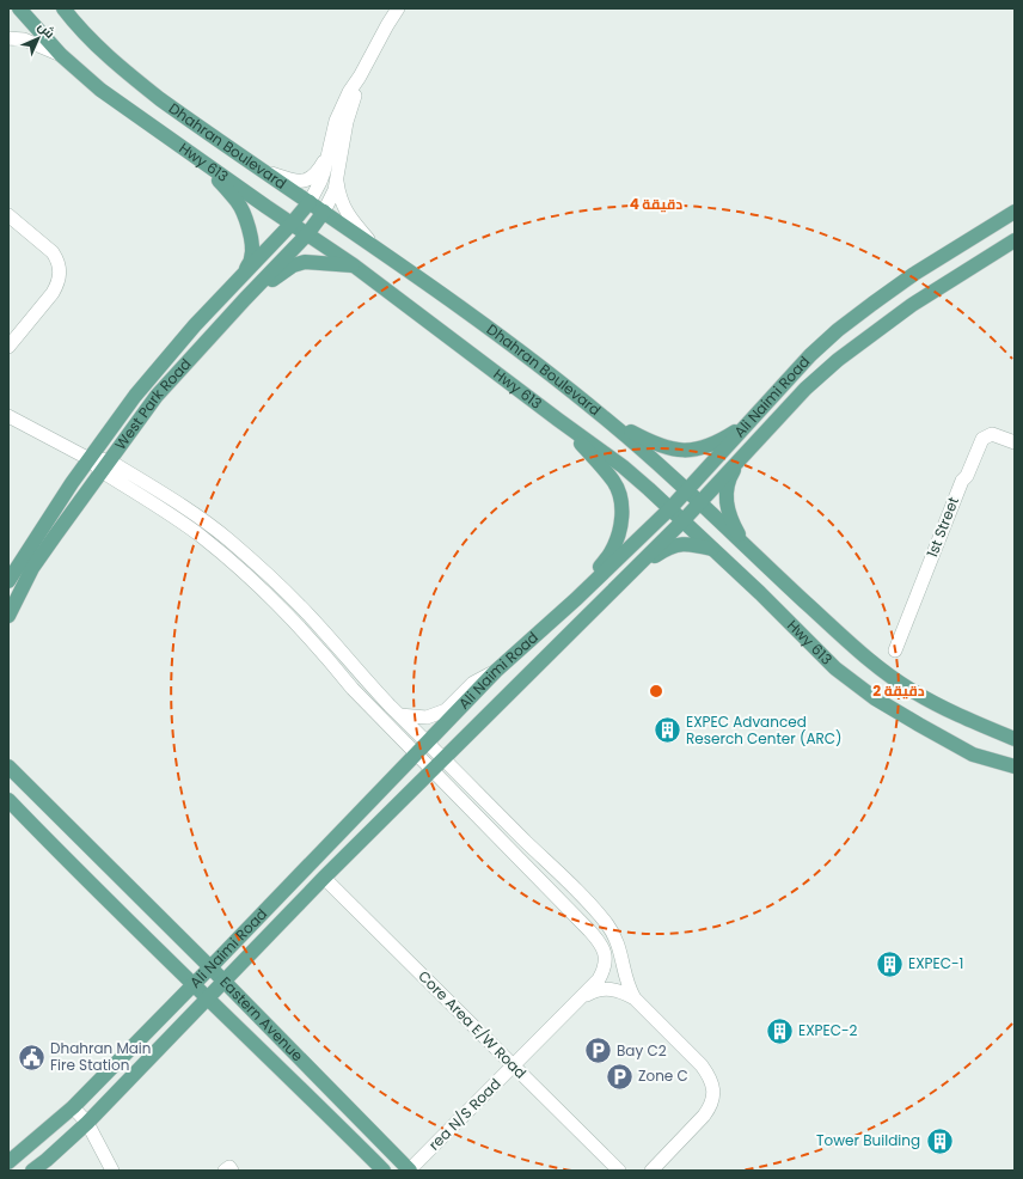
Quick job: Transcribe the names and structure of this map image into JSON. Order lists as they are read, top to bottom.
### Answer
{
  "streets": {
    "main road": [
      "Dhahran Boulevard",
      "Hwy 613",
      "Ali Naimi Road",
      "West Park Road",
      "Eastern Avenue"
    ],
    "street": ["1st Street", "Core Area E/W Road", "rea N/S Road"]
  },
  "crossings": [
    ["Dhahran Boulevard", "Ali Naimi Road"],
    ["Dhahran Boulevard", "West Park Road"],
    ["Hwy 613", "Ali Naimi Road"],
    ["Hwy 613", "West Park Road"],
    ["Ali Naimi Road", "Eastern Avenue"],
    ["Ali Naimi Road", "Core Area E/W Road"],
    ["Ali Naimi Road", "rea N/S Road"],
    ["West Park Road", "rea N/S Road"],
    ["Eastern Avenue", "rea N/S Road"],
    ["Core Area E/W Road", "rea N/S Road"]
  ],
  "places": {
    "building": [
      "EXPEC Advanced Reserch Center (ARC)",
      "EXPEC-1",
      "EXPEC-2",
      "Tower Building"
    ],
    "parking": ["Bay C2", "Zone C"],
    "public building": ["Dhahran Main Fire Station"]
  },
  "north": "top right",
  "rings": ["4 دقيقة", "2 دقيقة"]
}
